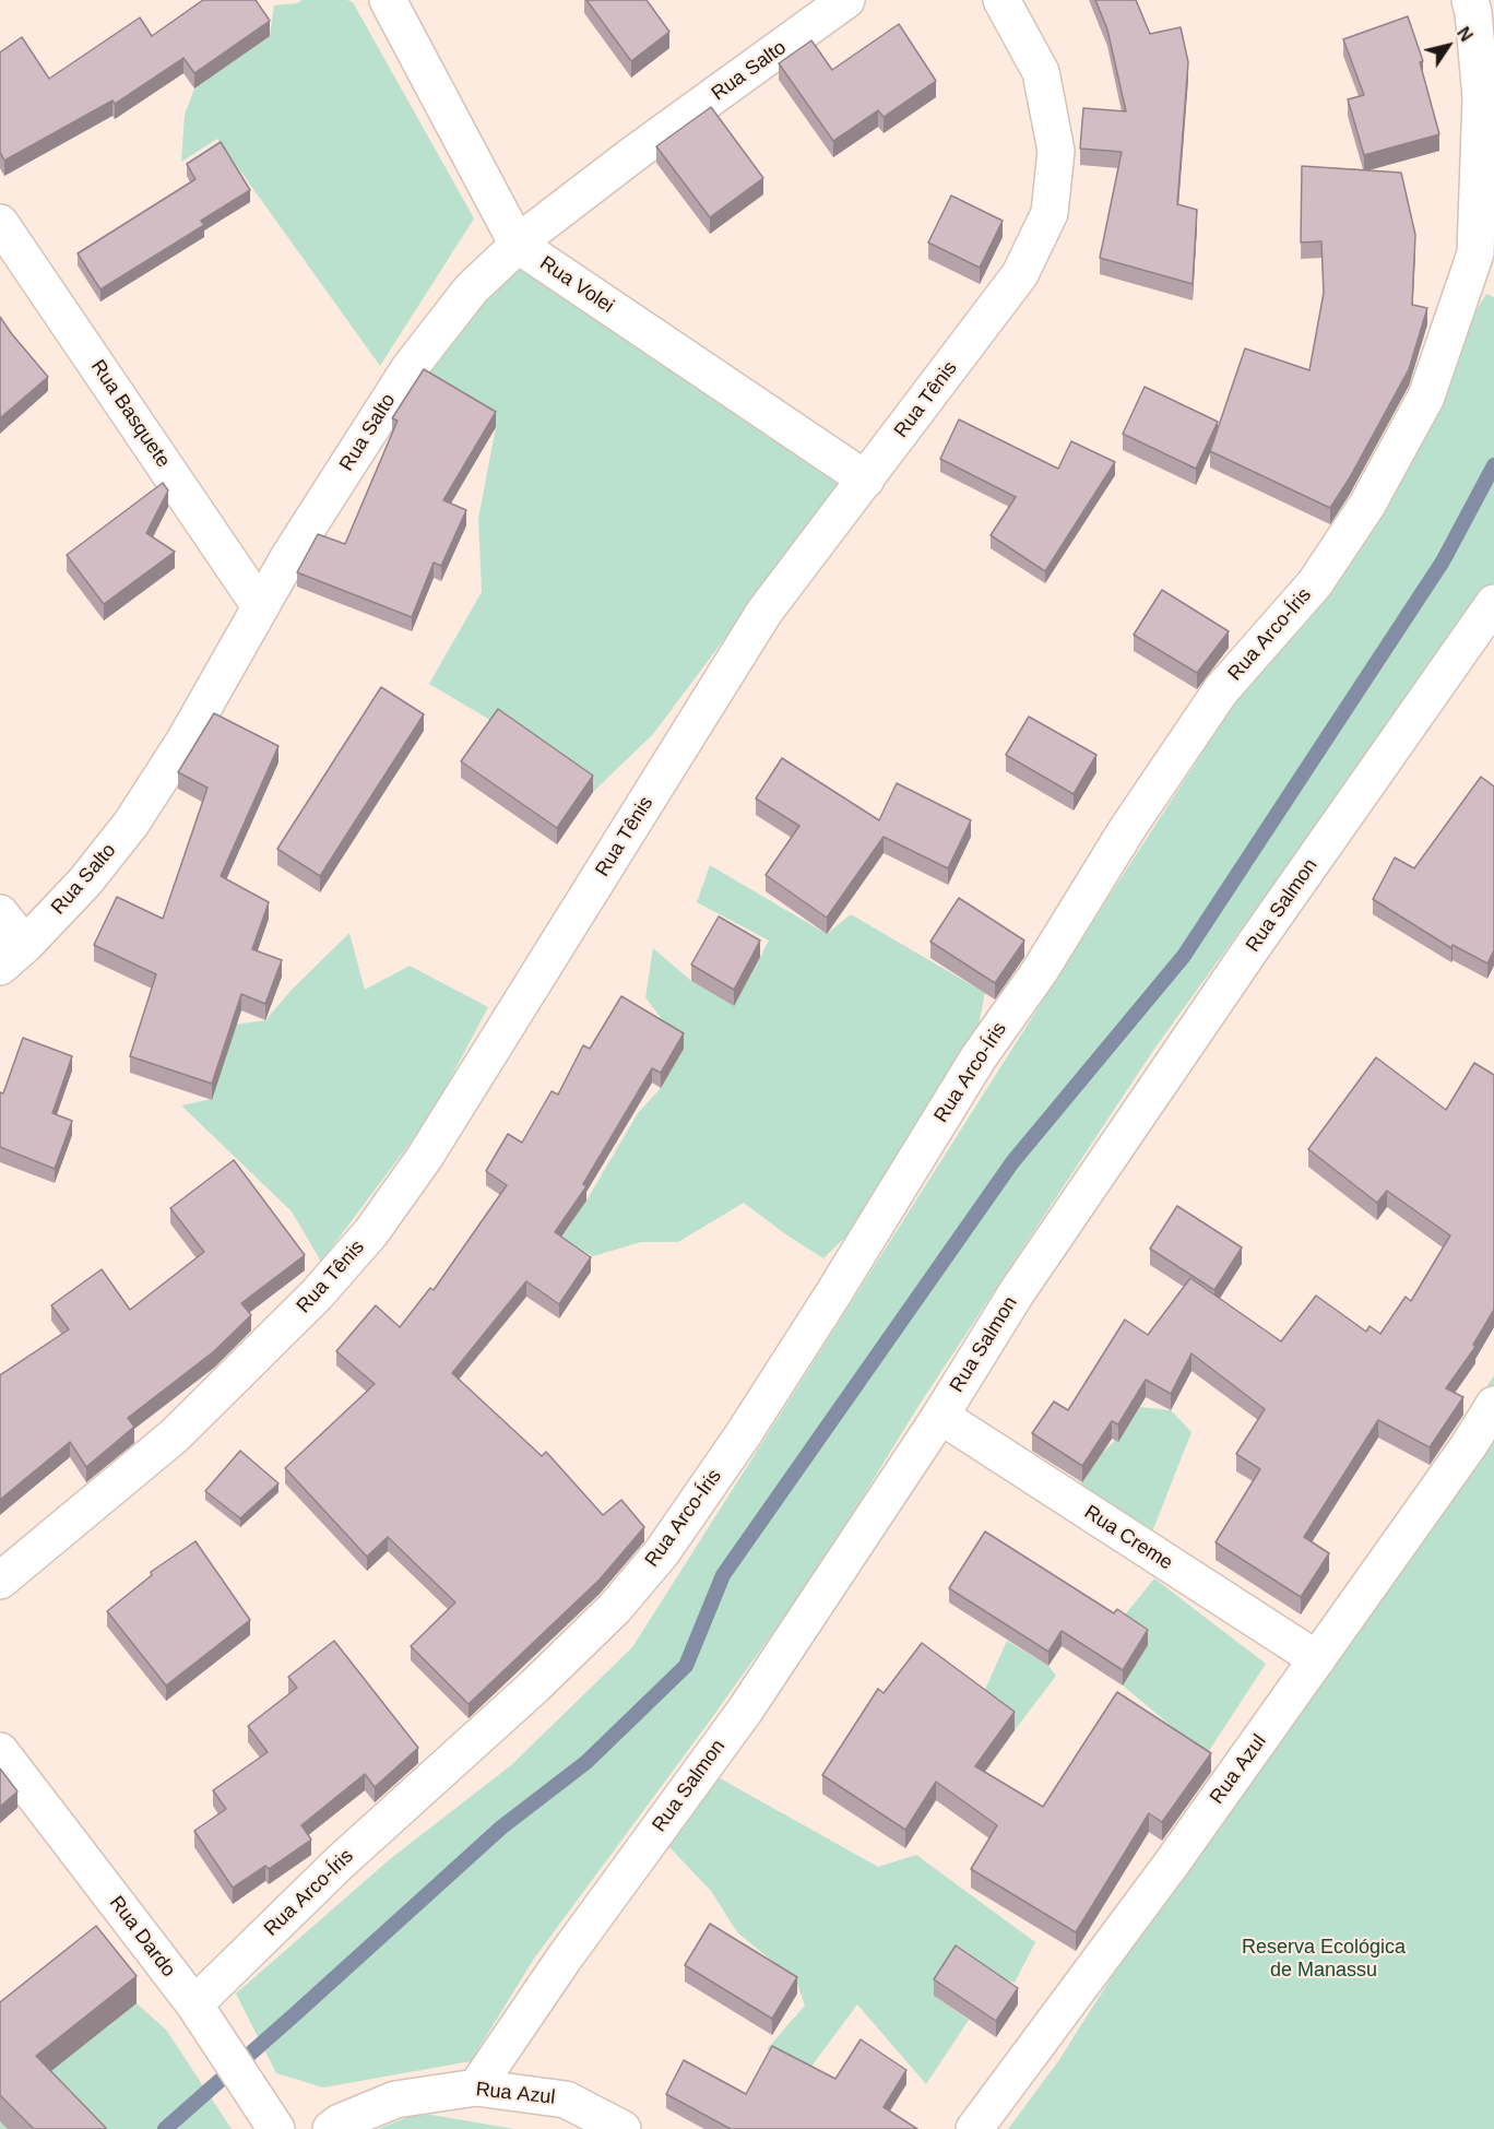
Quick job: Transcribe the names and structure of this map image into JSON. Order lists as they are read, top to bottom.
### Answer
{
  "streets": {
    "street": [
      "Rua Salto",
      "Rua Volei",
      "Rua Tênis",
      "Rua Basquete",
      "Rua Arco-Íris",
      "Rua Salmon",
      "Rua Creme",
      "Rua Azul",
      "Rua Dardo"
    ]
  },
  "crossings": [
    ["Rua Salto", "Rua Volei"],
    ["Rua Salto", "Rua Basquete"],
    ["Rua Volei", "Rua Tênis"],
    ["Rua Arco-Íris", "Rua Dardo"],
    ["Rua Salmon", "Rua Creme"],
    ["Rua Salmon", "Rua Azul"],
    ["Rua Creme", "Rua Azul"]
  ],
  "parks": ["Reserva Ecológica de Manassu"],
  "north": "top right"
}
